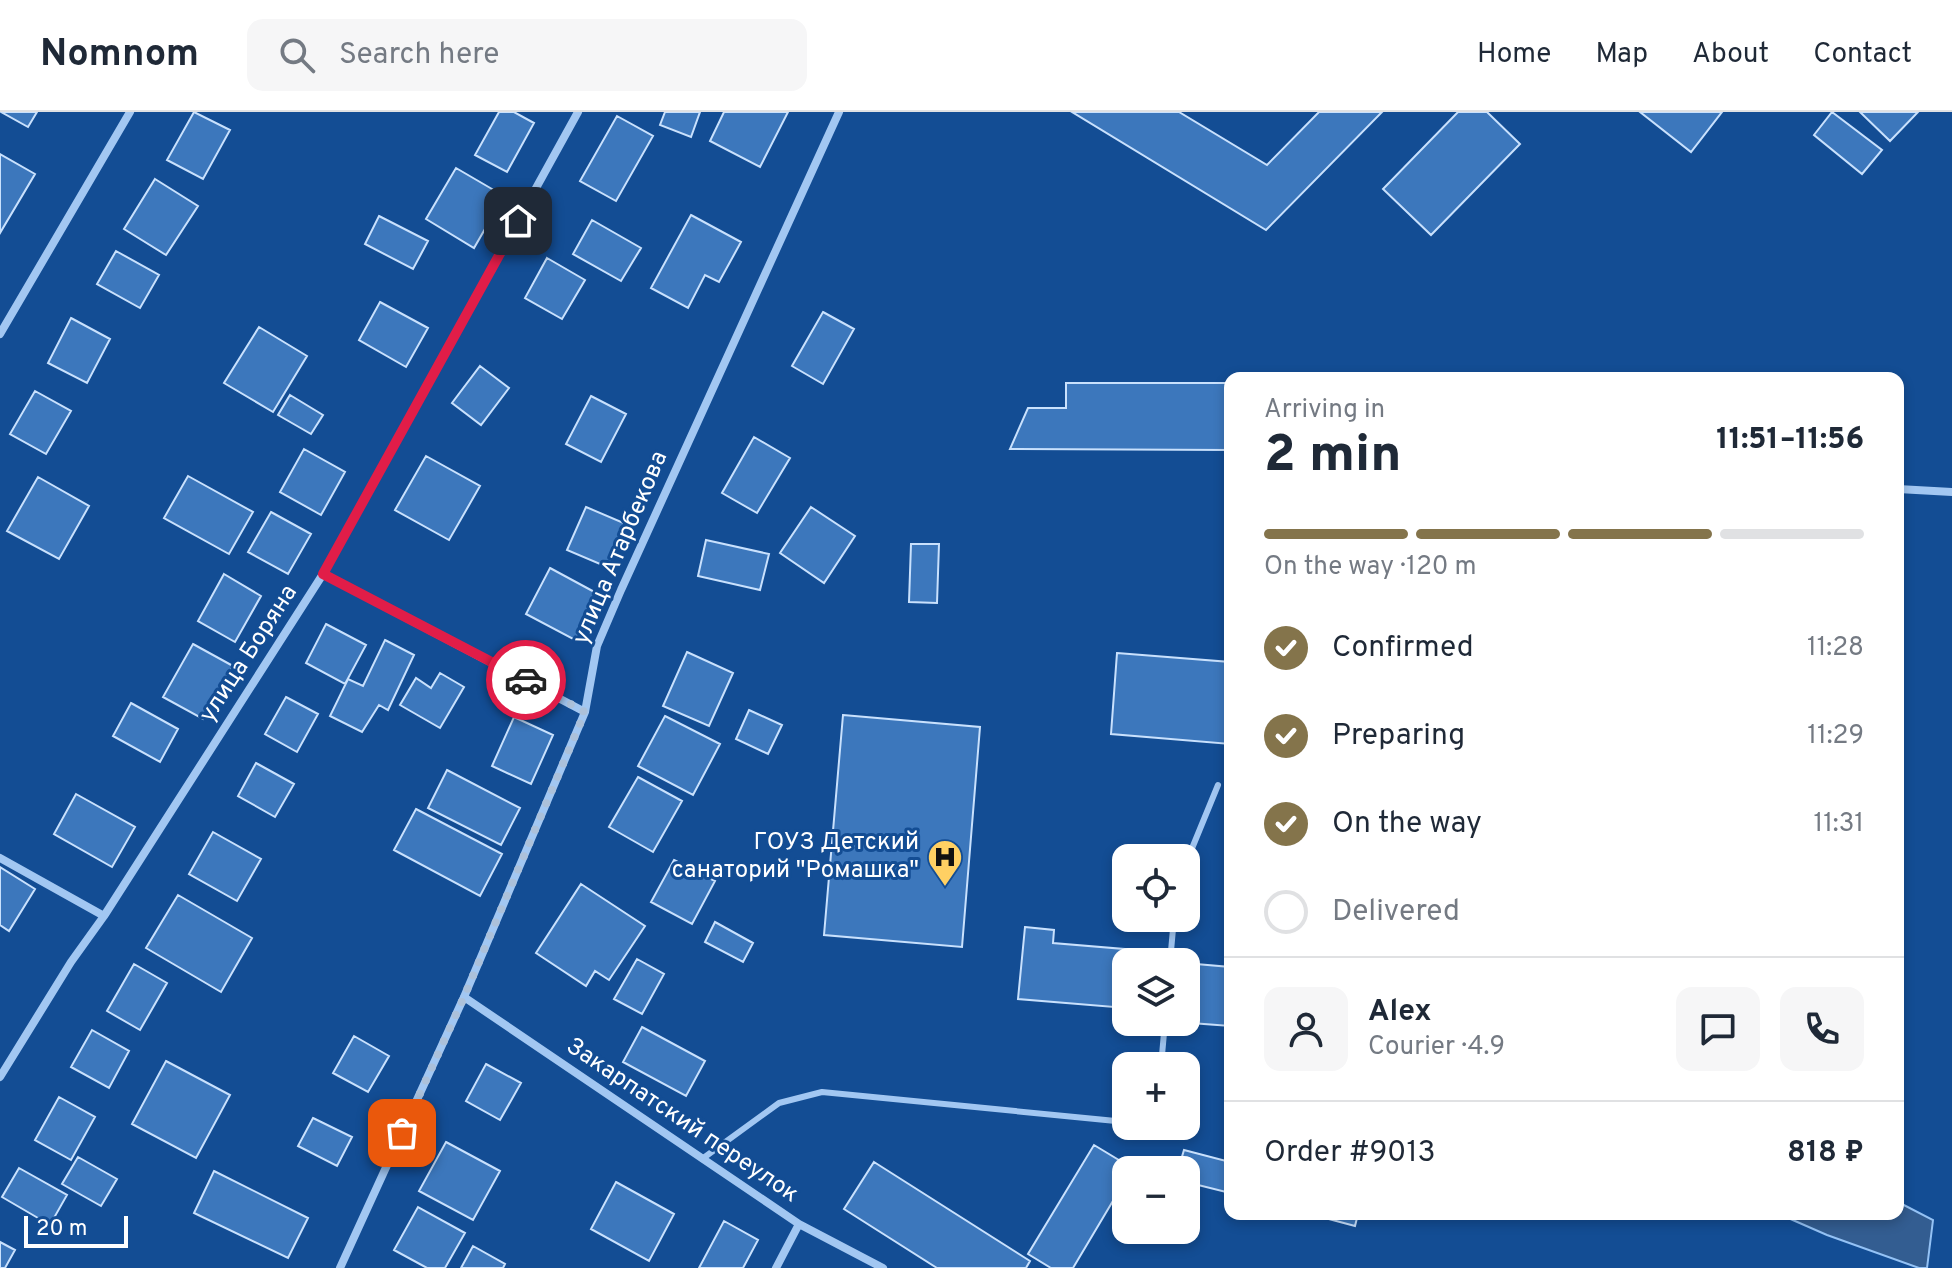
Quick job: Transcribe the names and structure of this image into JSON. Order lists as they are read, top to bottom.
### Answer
{
  "streets": {
    "street": ["улица Атарбекова", "улица Боряна", "Закарпатский переулок"]
  },
  "crossings": [
    ["улица Атарбекова", "Закарпатский переулок"]
  ],
  "places": {
    "hospital": ["ГОУЗ Детский санаторий \"Ромашка\""]
  },
  "scale_bar": "20 m",
  "page": {
    "header": "Nomnom",
    "search": "Search here",
    "nav": [
      "Home",
      "Map",
      "About",
      "Contact"
    ],
    "heading": ["2 min", "Arriving in", "11:51–11:56"],
    "panel": [
      "Alex",
      "Courier · 4.9",
      "Order #9013",
      "818 ₽"
    ],
    "bar": "On the way · 120 m",
    "list": [
      ["Confirmed", "11:28"],
      ["Preparing", "11:29"],
      ["On the way", "11:31"],
      "Delivered"
    ],
    "map_buttons": ["+", "−"],
    "scale": "20 m"
  }
}
